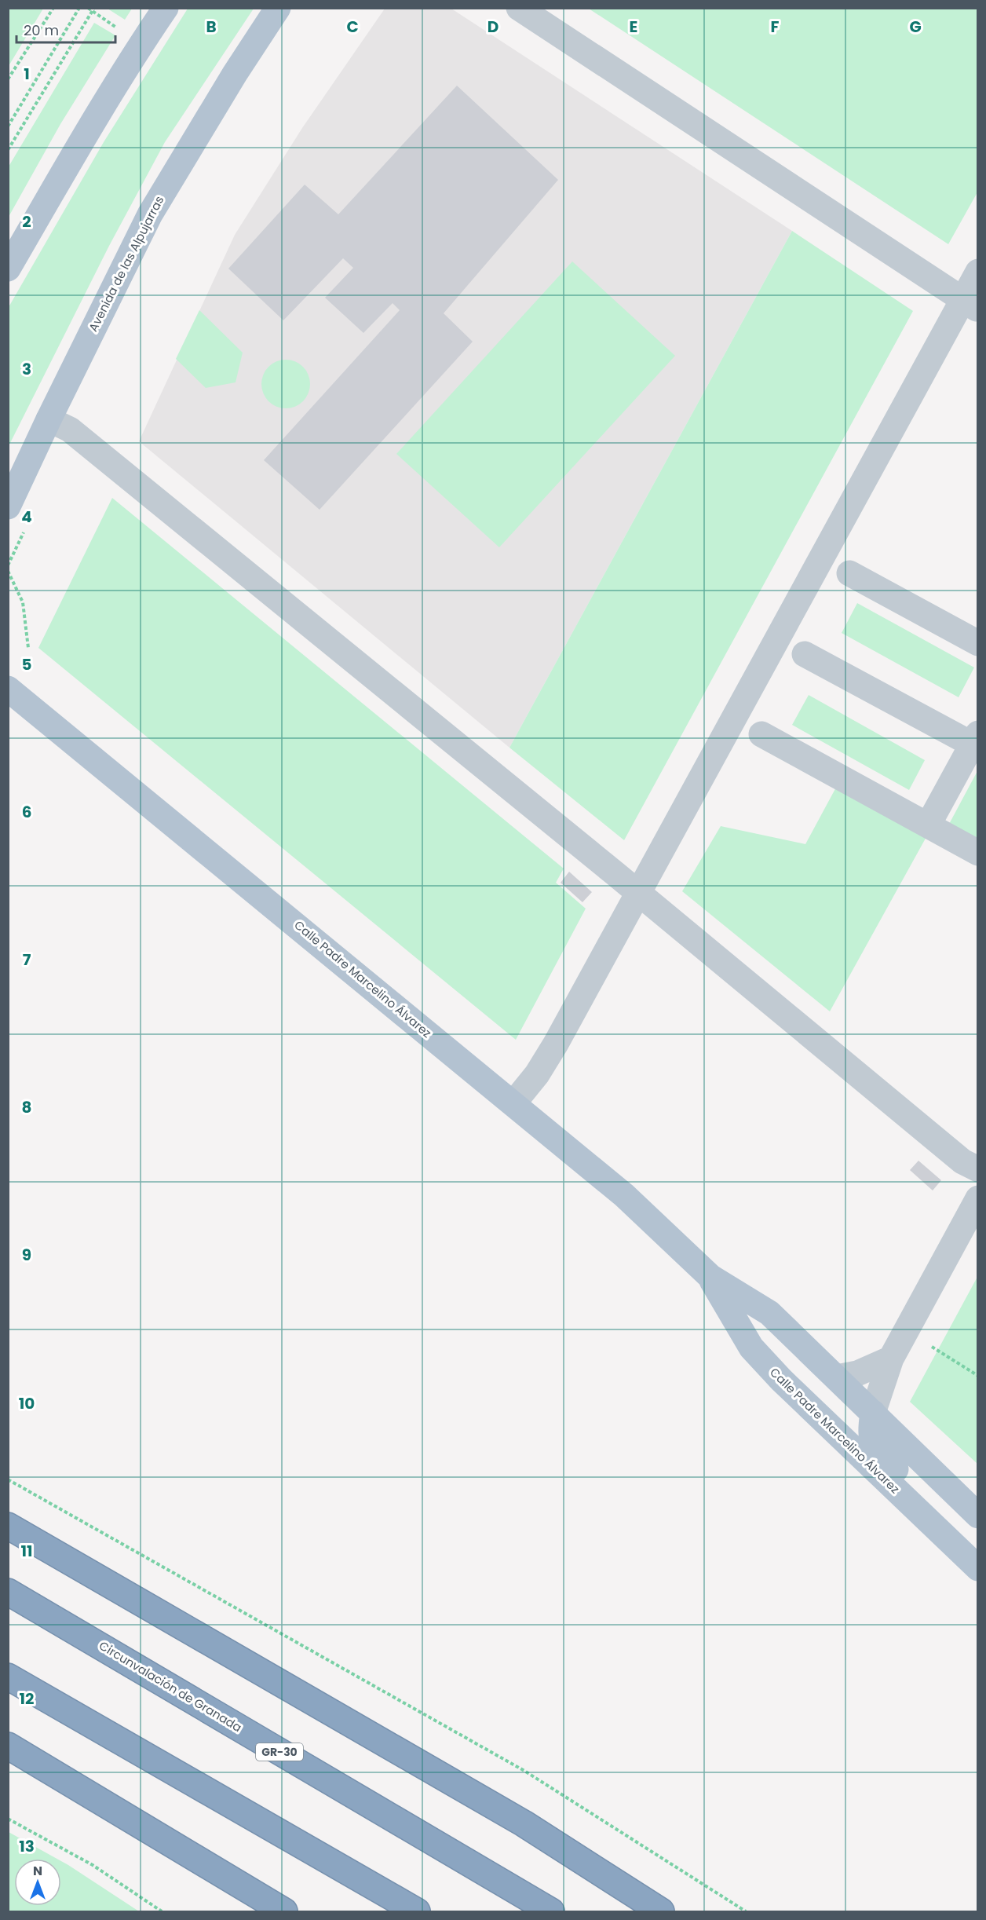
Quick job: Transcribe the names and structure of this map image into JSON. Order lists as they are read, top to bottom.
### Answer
{
  "streets": {
    "highway": ["Circunvalación de Granada", "GR-30"],
    "main road": ["Avenida de las Alpujarras", "Calle Padre Marcelino Álvarez"]
  },
  "scale_bar": "20 m",
  "north": "top",
  "grid": {
    "columns": [
      "B",
      "C",
      "D",
      "E",
      "F",
      "G"
    ],
    "rows": [
      "1",
      "2",
      "3",
      "4",
      "5",
      "6",
      "7",
      "8",
      "9",
      "10",
      "11",
      "12",
      "13"
    ]
  }
}
